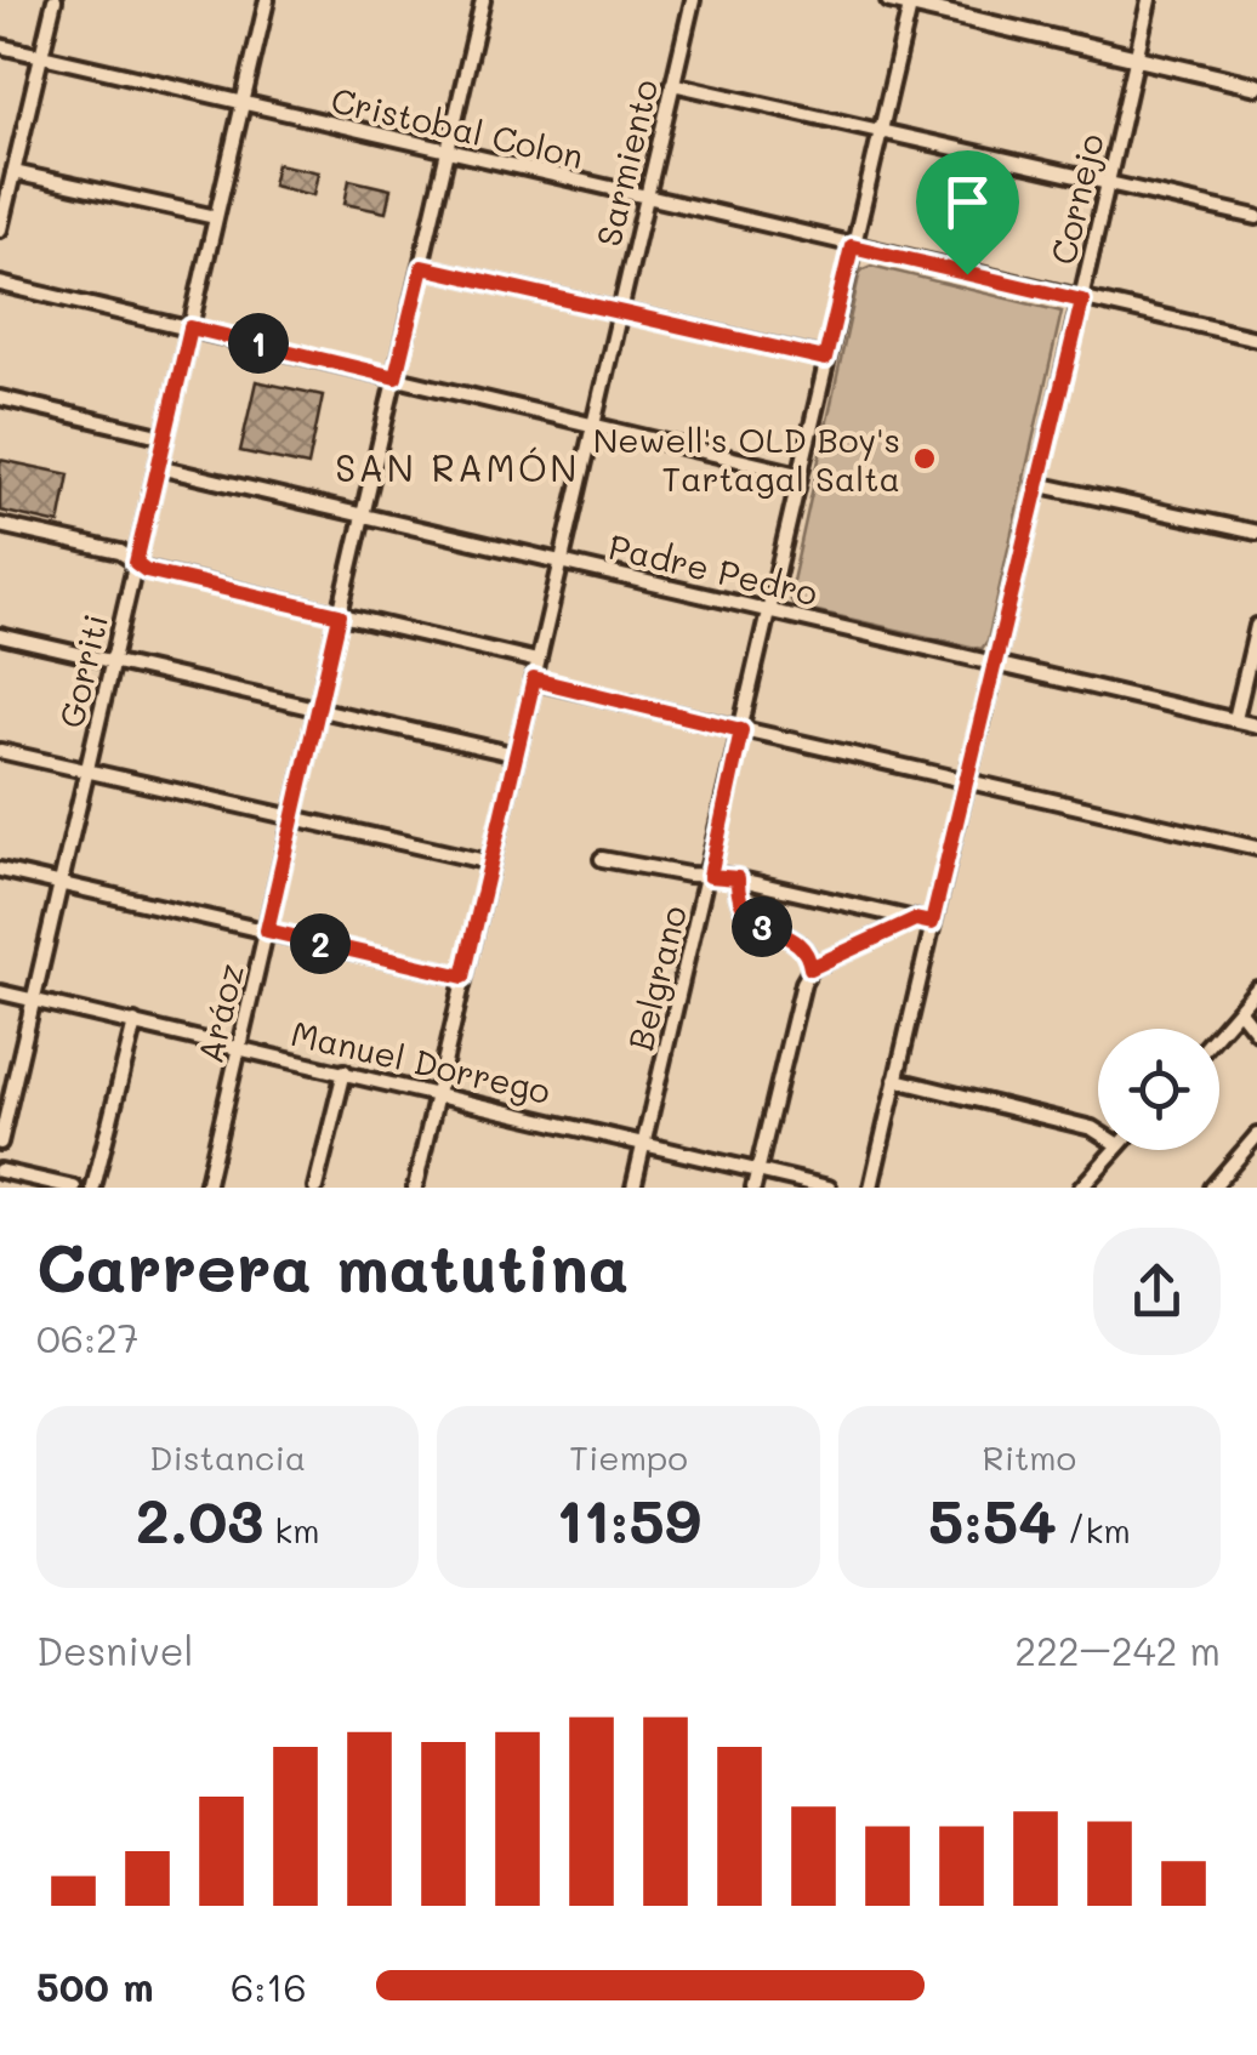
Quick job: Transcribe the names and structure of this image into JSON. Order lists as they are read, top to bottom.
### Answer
{
  "streets": {
    "street": [
      "Cristobal Colon",
      "Sarmiento",
      "Cornejo",
      "Padre Pedro",
      "Gorriti",
      "Belgrano",
      "Aráoz",
      "Manuel Dorrego"
    ]
  },
  "crossings": [
    ["Cristobal Colon", "Sarmiento"],
    ["Cristobal Colon", "Cornejo"],
    ["Cristobal Colon", "Gorriti"],
    ["Cristobal Colon", "Belgrano"],
    ["Cristobal Colon", "Aráoz"],
    ["Sarmiento", "Padre Pedro"],
    ["Sarmiento", "Manuel Dorrego"],
    ["Cornejo", "Padre Pedro"],
    ["Padre Pedro", "Gorriti"],
    ["Padre Pedro", "Belgrano"],
    ["Padre Pedro", "Aráoz"],
    ["Gorriti", "Manuel Dorrego"],
    ["Belgrano", "Manuel Dorrego"],
    ["Aráoz", "Manuel Dorrego"]
  ],
  "districts": ["SAN RAMÓN"],
  "places": ["Newell's OLD Boy's Tartagal Salta"],
  "page": {
    "pins": ["1", "3", "2"],
    "heading": ["Carrera matutina", "06:27"],
    "stats": [
      ["Distancia", "2.03 km"],
      ["Tiempo", "11:59"],
      ["Ritmo", "5:54 /km"]
    ],
    "chart": ["Desnivel", "222–242 m"],
    "list": [
      {
        "name": "500 m",
        "note": "6:16"
      }
    ]
  }
}
